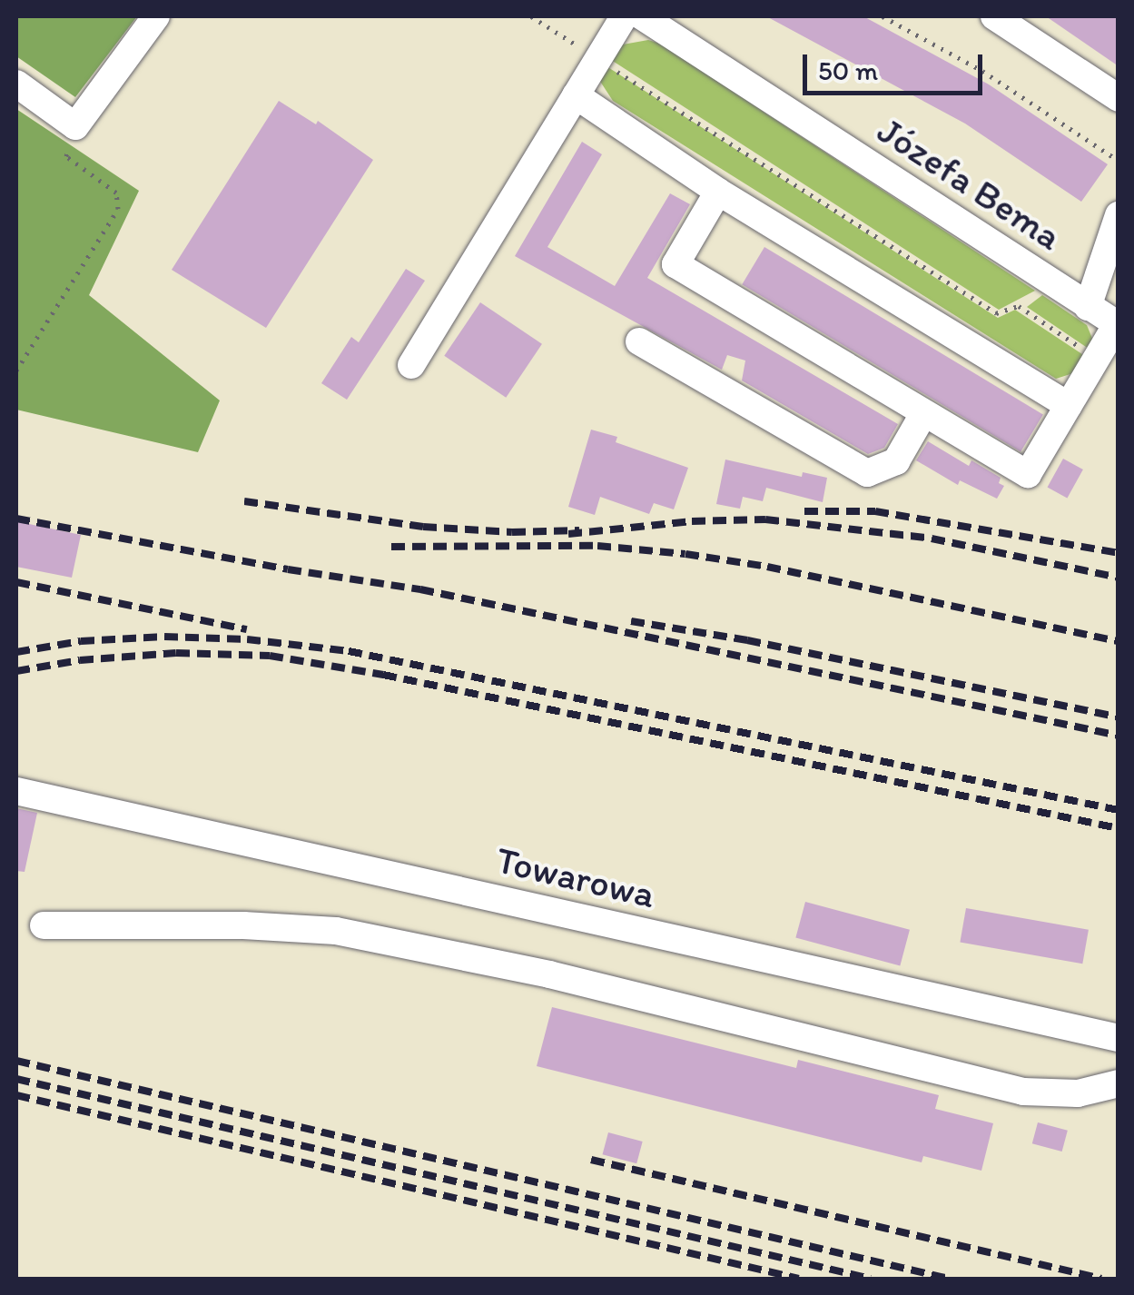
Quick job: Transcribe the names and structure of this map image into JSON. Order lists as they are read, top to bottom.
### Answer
{
  "streets": {
    "street": ["Józefa Bema", "Towarowa"]
  },
  "scale_bar": "50 m"
}
